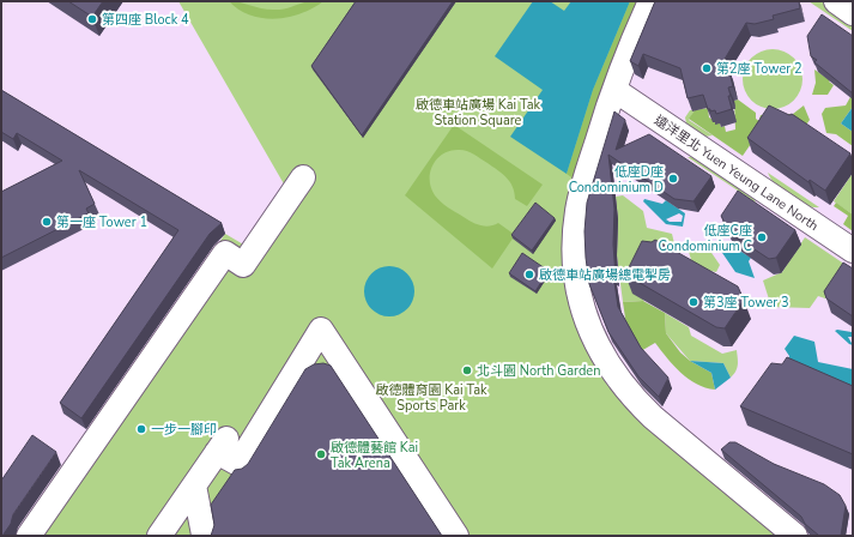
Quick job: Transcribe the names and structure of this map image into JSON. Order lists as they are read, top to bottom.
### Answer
{
  "streets": {
    "street": ["遠洋里北 Yuen Yeung Lane North"]
  },
  "parks": ["啟德車站廣場 Kai Tak Station Square", "啟德體育園 Kai Tak Sports Park"],
  "places": [
    "第四座 Block 4",
    "第2座 Tower 2",
    "低座D座 Condominium D",
    "第一座 Tower 1",
    "低座C座 Condominium C",
    "啟德車站廣場總電掣房",
    "第3座 Tower 3",
    "北斗園 North Garden",
    "一步一腳印",
    "啟德體藝館 Kai Tak Arena"
  ]
}
